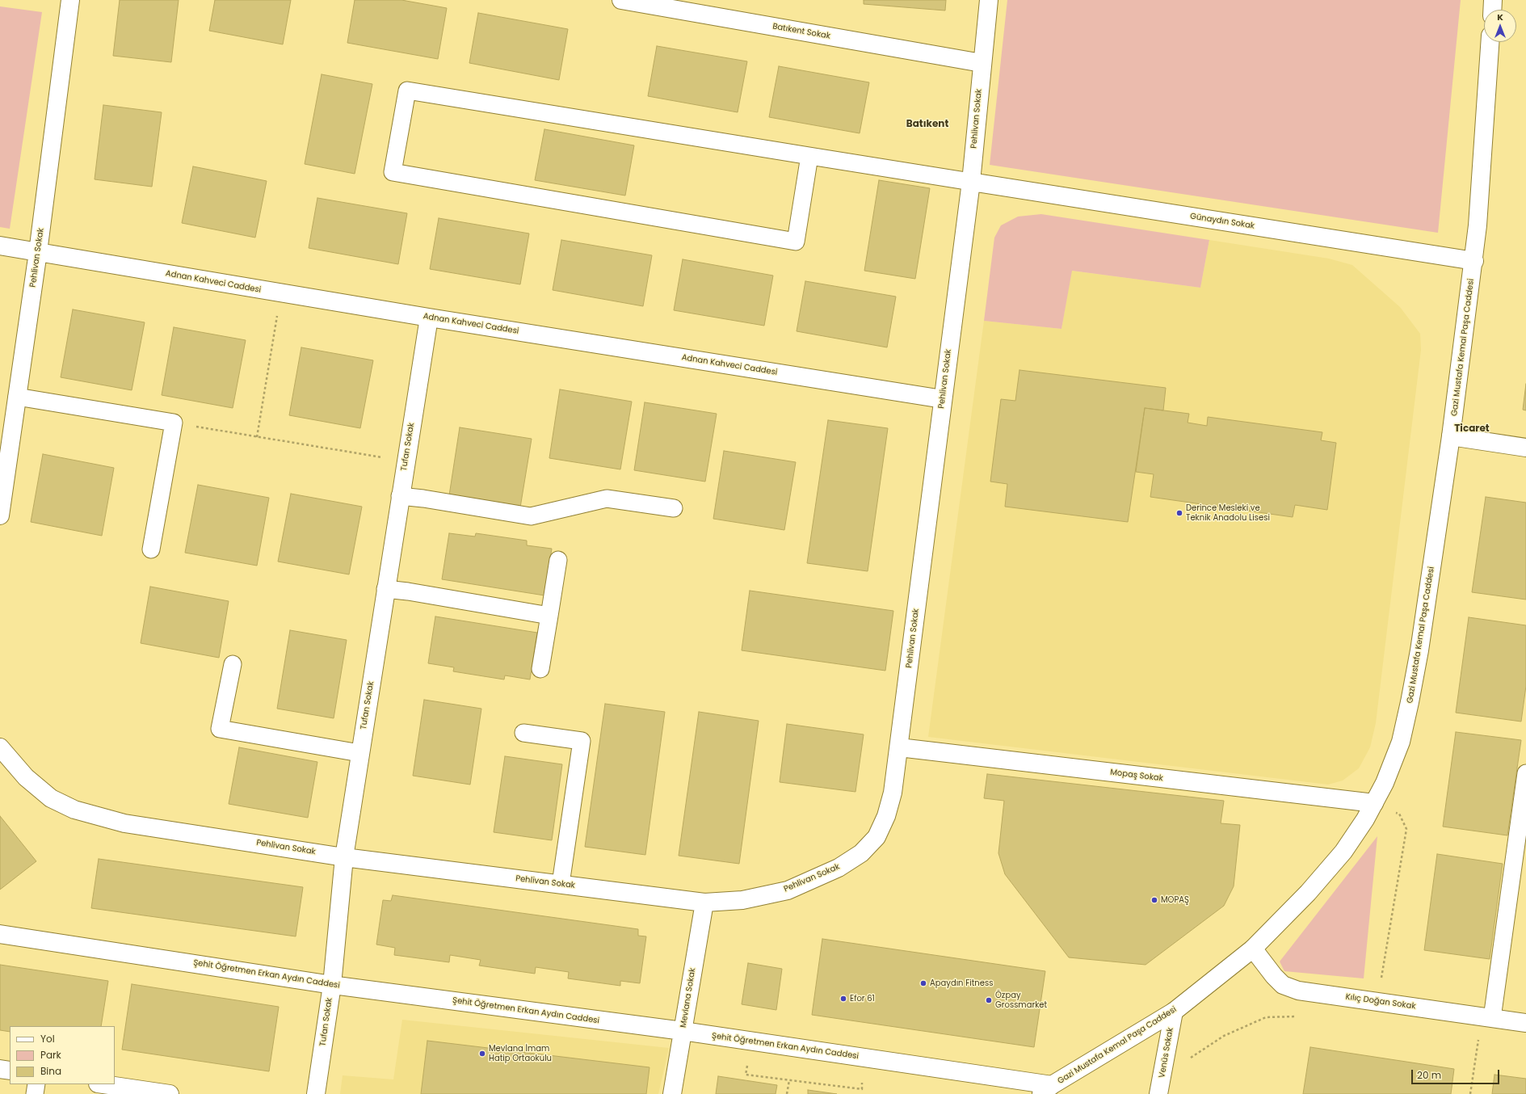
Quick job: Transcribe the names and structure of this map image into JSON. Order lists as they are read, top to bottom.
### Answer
{
  "streets": {
    "street": [
      "Batıkent Sokak",
      "Pehlivan Sokak",
      "Günaydın Sokak",
      "Adnan Kahveci Caddesi",
      "Gazi Mustafa Kemal Paşa Caddesi",
      "Tufan Sokak",
      "Mopaş Sokak",
      "Şehit Öğretmen Erkan Aydın Caddesi",
      "Mevlana Sokak",
      "Kılıç Doğan Sokak",
      "Venüs Sokak"
    ]
  },
  "crossings": [
    ["Batıkent Sokak", "Pehlivan Sokak"],
    ["Pehlivan Sokak", "Günaydın Sokak"],
    ["Pehlivan Sokak", "Adnan Kahveci Caddesi"],
    ["Pehlivan Sokak", "Tufan Sokak"],
    ["Pehlivan Sokak", "Mopaş Sokak"],
    ["Pehlivan Sokak", "Mevlana Sokak"],
    ["Günaydın Sokak", "Gazi Mustafa Kemal Paşa Caddesi"],
    ["Adnan Kahveci Caddesi", "Tufan Sokak"],
    ["Gazi Mustafa Kemal Paşa Caddesi", "Mopaş Sokak"],
    ["Gazi Mustafa Kemal Paşa Caddesi", "Şehit Öğretmen Erkan Aydın Caddesi"],
    ["Gazi Mustafa Kemal Paşa Caddesi", "Kılıç Doğan Sokak"],
    ["Gazi Mustafa Kemal Paşa Caddesi", "Venüs Sokak"],
    ["Tufan Sokak", "Şehit Öğretmen Erkan Aydın Caddesi"],
    ["Şehit Öğretmen Erkan Aydın Caddesi", "Mevlana Sokak"]
  ],
  "districts": ["Batıkent", "Ticaret"],
  "places": [
    "Derince Mesleki ve Teknik Anadolu Lisesi",
    "MOPAŞ",
    "Apaydın Fitness",
    "Efor 61",
    "Özpay Grossmarket",
    "Mevlana İmam Hatip Ortaokulu"
  ],
  "legend": ["Yol", "Park", "Bina"],
  "scale_bar": "20 m",
  "north": "top"
}
